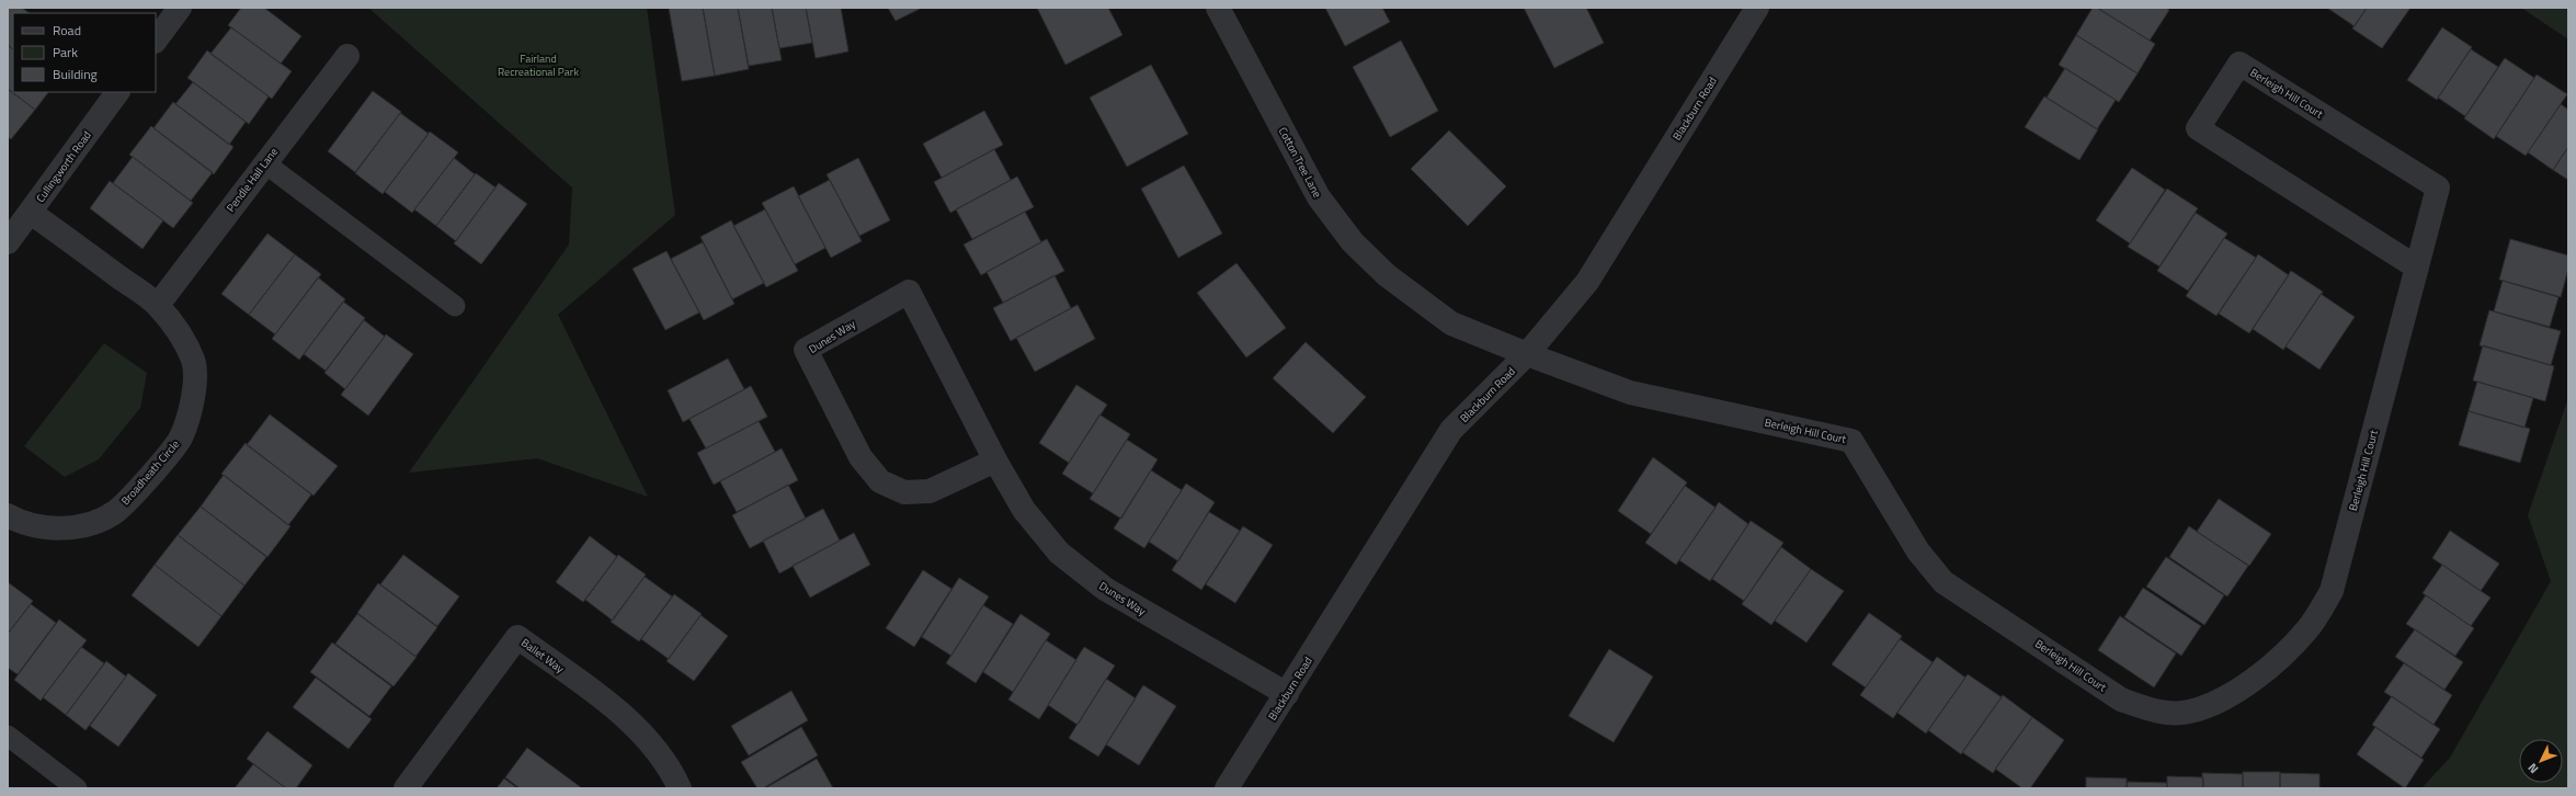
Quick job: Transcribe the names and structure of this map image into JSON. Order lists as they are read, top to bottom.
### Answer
{
  "streets": {
    "street": [
      "Berleigh Hill Court",
      "Blackburn Road",
      "Cotton Tree Lane",
      "Cullingworth Road",
      "Pendle Hall Lane",
      "Dunes Way",
      "Broadheath Circle",
      "Ballet Way"
    ]
  },
  "crossings": [
    ["Berleigh Hill Court", "Blackburn Road"],
    ["Berleigh Hill Court", "Cotton Tree Lane"],
    ["Blackburn Road", "Cotton Tree Lane"],
    ["Blackburn Road", "Dunes Way"],
    ["Cullingworth Road", "Broadheath Circle"],
    ["Pendle Hall Lane", "Broadheath Circle"]
  ],
  "parks": ["Fairland Recreational Park"],
  "legend": ["Road", "Park", "Building"],
  "north": "bottom left"
}
